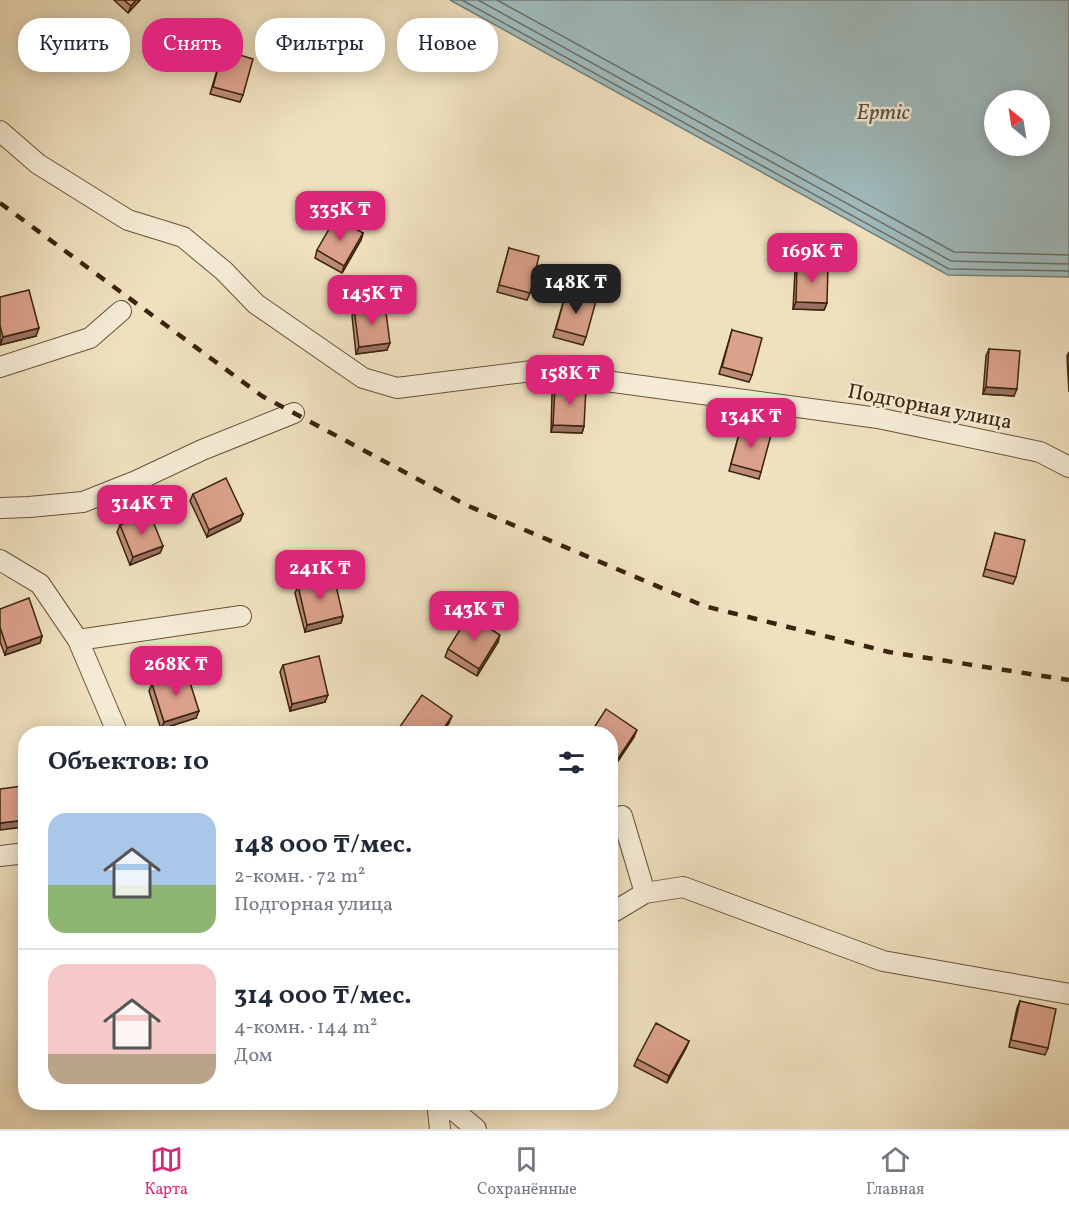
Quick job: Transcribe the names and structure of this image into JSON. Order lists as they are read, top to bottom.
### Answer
{
  "streets": {
    "street": ["Подгорная улица"]
  },
  "water": ["Ертіс"],
  "north": "top left",
  "page": {
    "chip": [
      "Купить",
      "Снять",
      "Фильтры",
      "Новое"
    ],
    "price": [
      "335K ₸",
      "169K ₸",
      "148K ₸",
      "145K ₸",
      "158K ₸",
      "134K ₸",
      "314K ₸",
      "241K ₸",
      "143K ₸",
      "268K ₸"
    ],
    "heading": "Объектов: 10",
    "list": [
      {
        "name": "148 000 ₸/мес.",
        "note": "2-комн. · 72 m² · Подгорная улица"
      },
      {
        "name": "314 000 ₸/мес.",
        "note": "4-комн. · 144 m² · Дом"
      }
    ],
    "tabs": ["Карта", "Сохранённые", "Главная"]
  }
}
